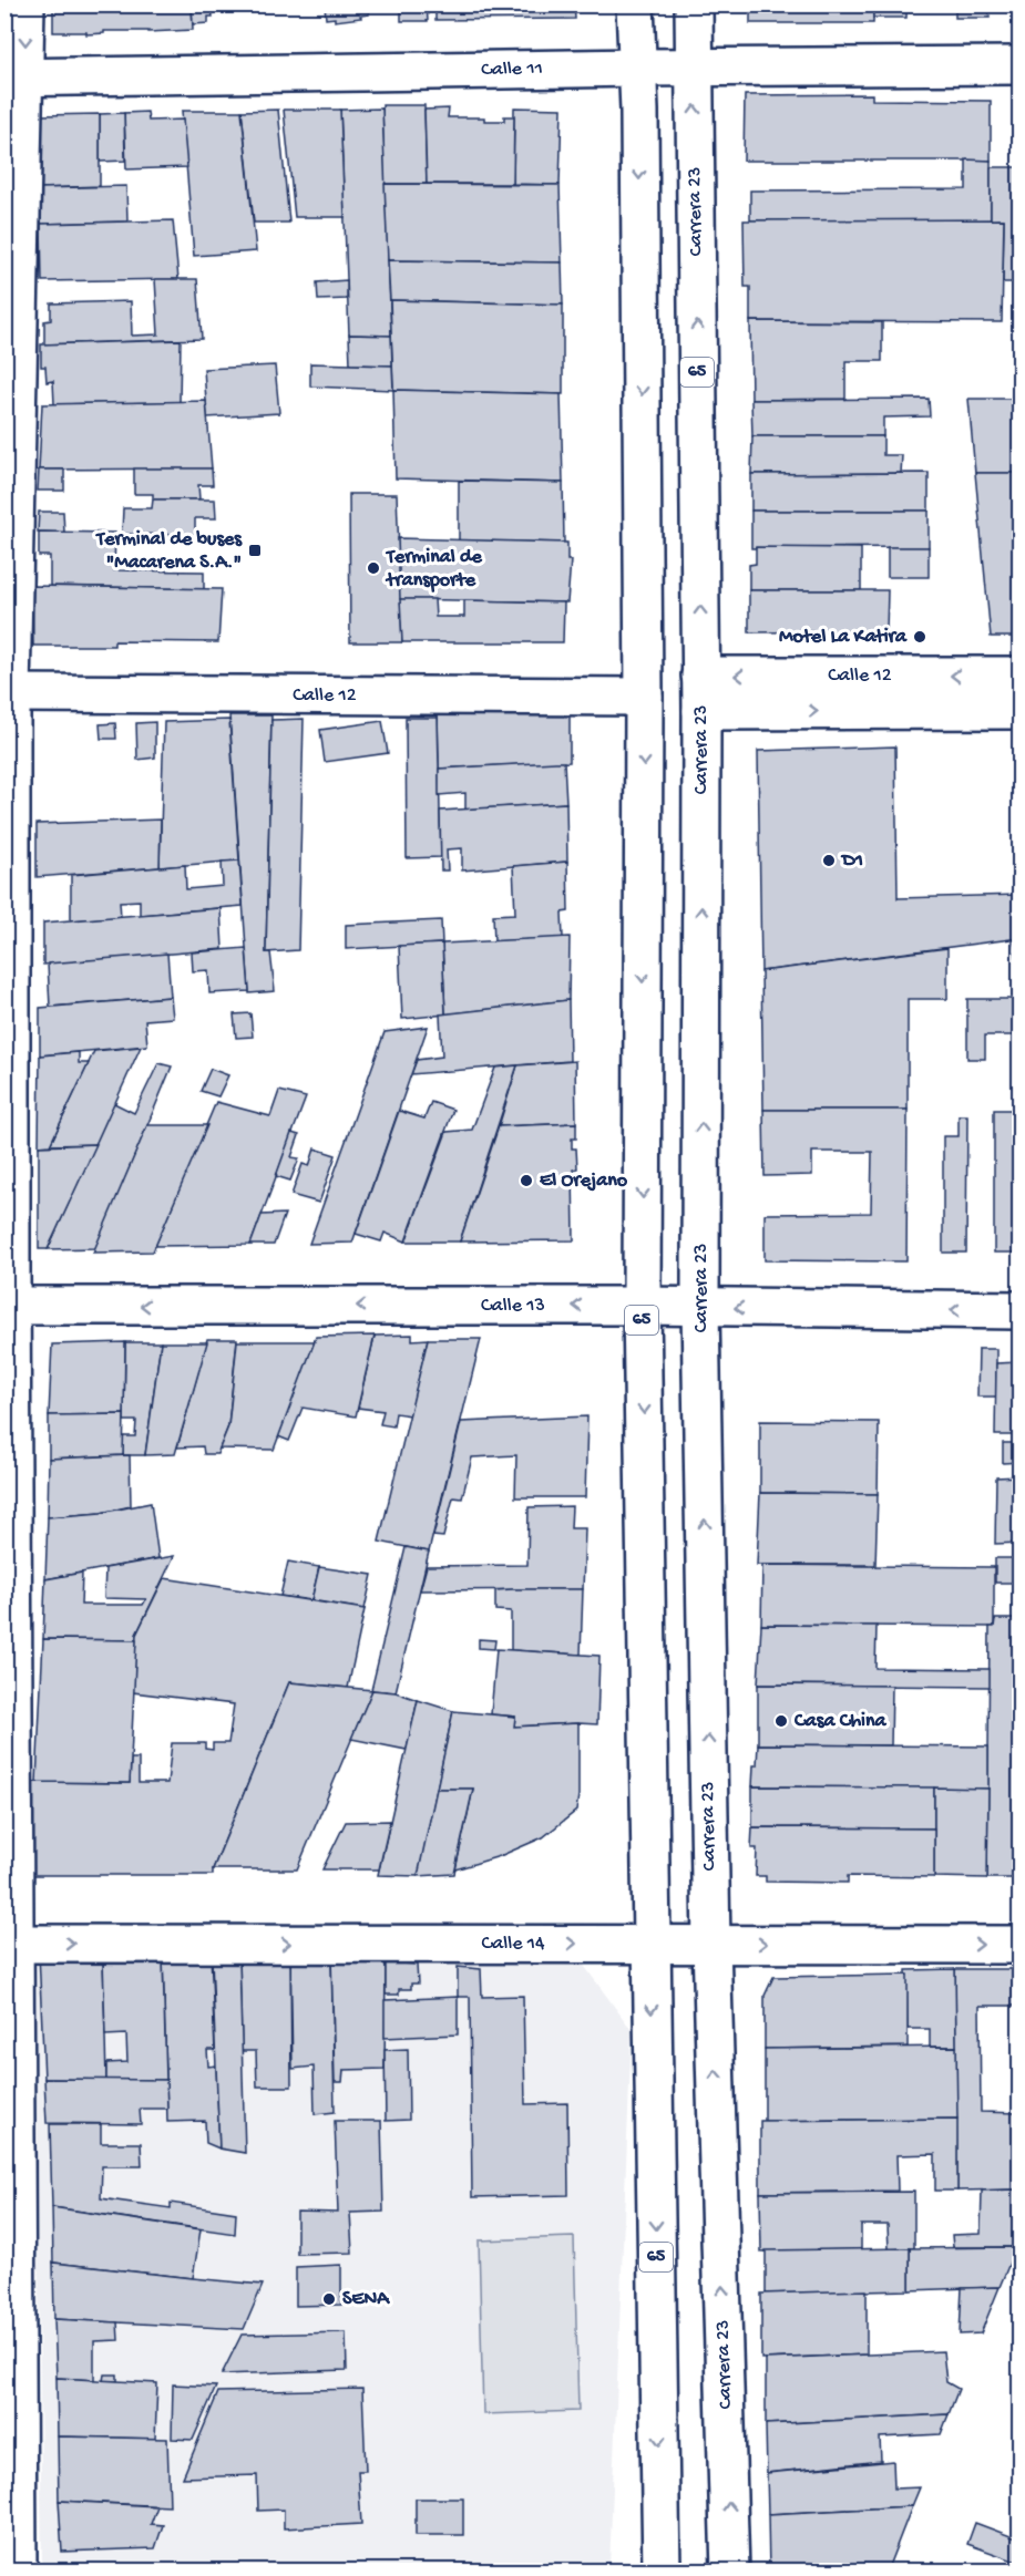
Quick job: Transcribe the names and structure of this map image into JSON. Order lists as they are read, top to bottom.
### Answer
{
  "streets": {
    "street": [
      "Calle 11",
      "Carrera 23",
      "65",
      "Calle 12",
      "Calle 13",
      "Calle 14"
    ]
  },
  "crossings": [
    ["Calle 11", "Carrera 23"],
    ["Calle 11", "65"],
    ["Carrera 23", "Calle 12"],
    ["Carrera 23", "Calle 13"],
    ["Carrera 23", "Calle 14"],
    ["65", "Calle 12"],
    ["65", "Calle 13"],
    ["65", "Calle 14"]
  ],
  "one_way": ["Calle 13", "Calle 14"],
  "places": {
    "transit": ["Terminal de buses \"Macarena S.A.\""],
    "other": [
      "Terminal de transporte",
      "Motel La Katira",
      "D1",
      "El Orejano",
      "Casa China",
      "SENA"
    ]
  }
}
